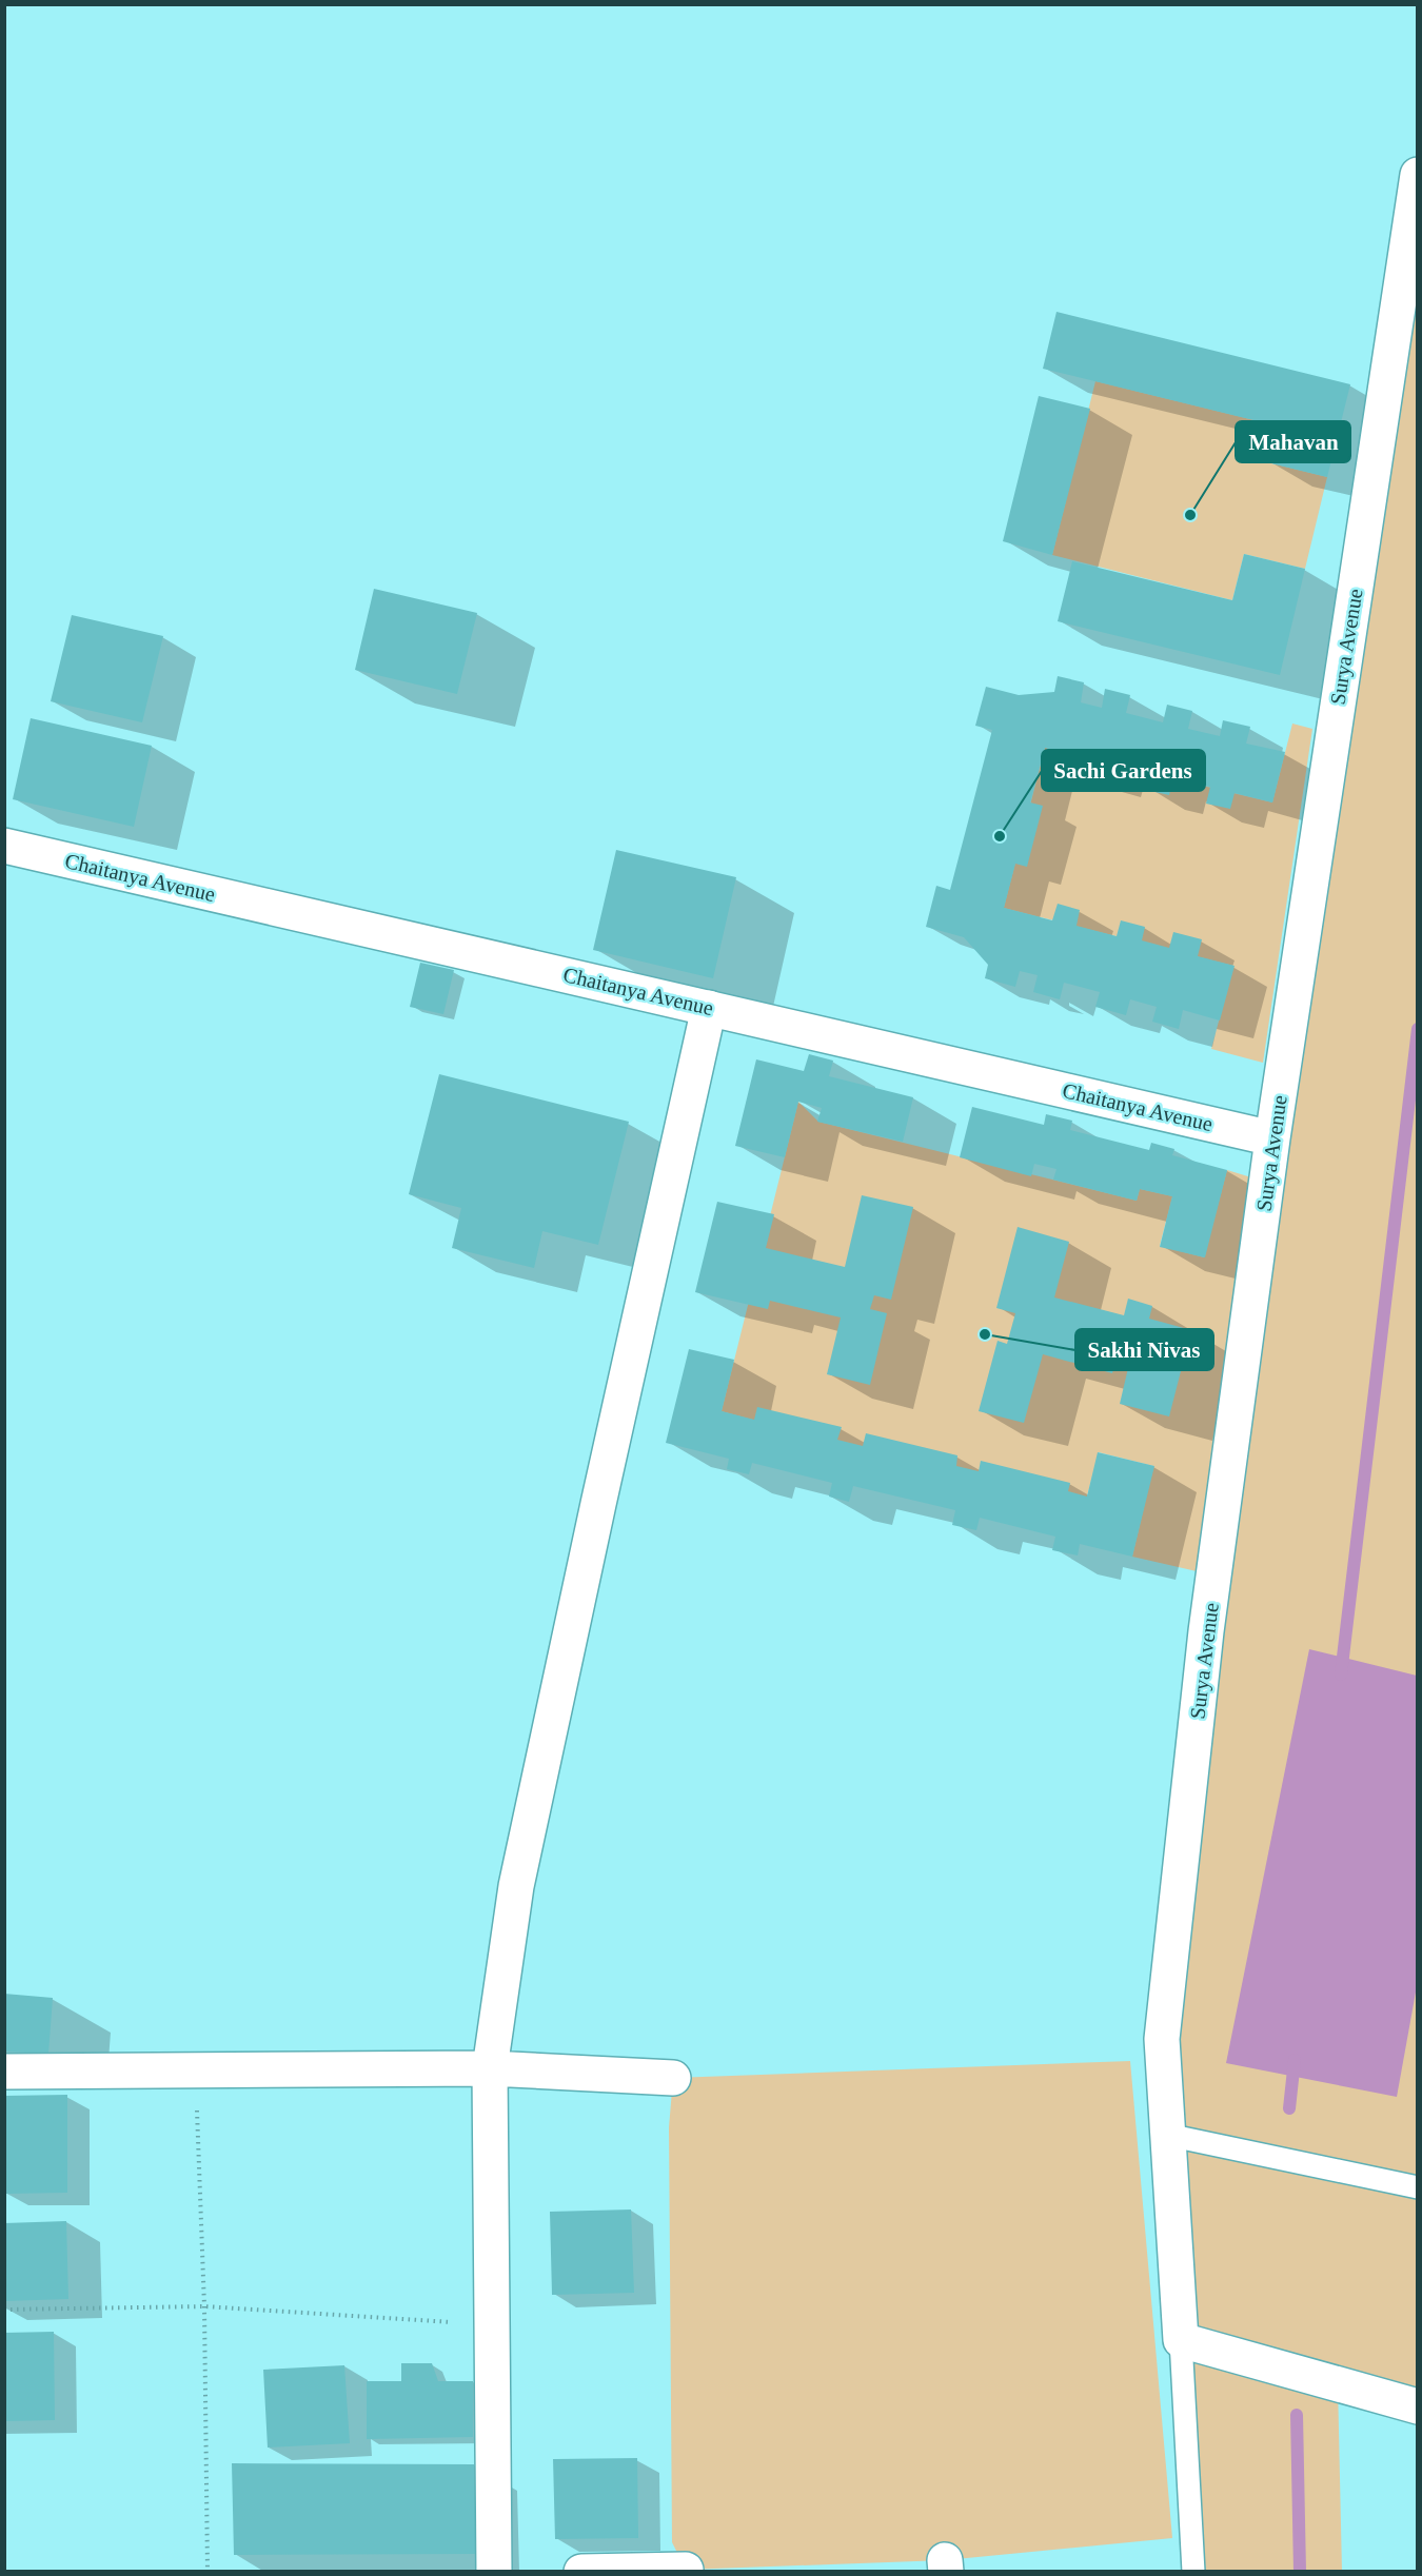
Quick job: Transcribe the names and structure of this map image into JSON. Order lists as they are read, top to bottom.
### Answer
{
  "streets": {
    "street": ["Surya Avenue", "Chaitanya Avenue"]
  },
  "crossings": [
    ["Surya Avenue", "Chaitanya Avenue"]
  ],
  "places": ["Mahavan", "Sachi Gardens", "Sakhi Nivas"]
}
